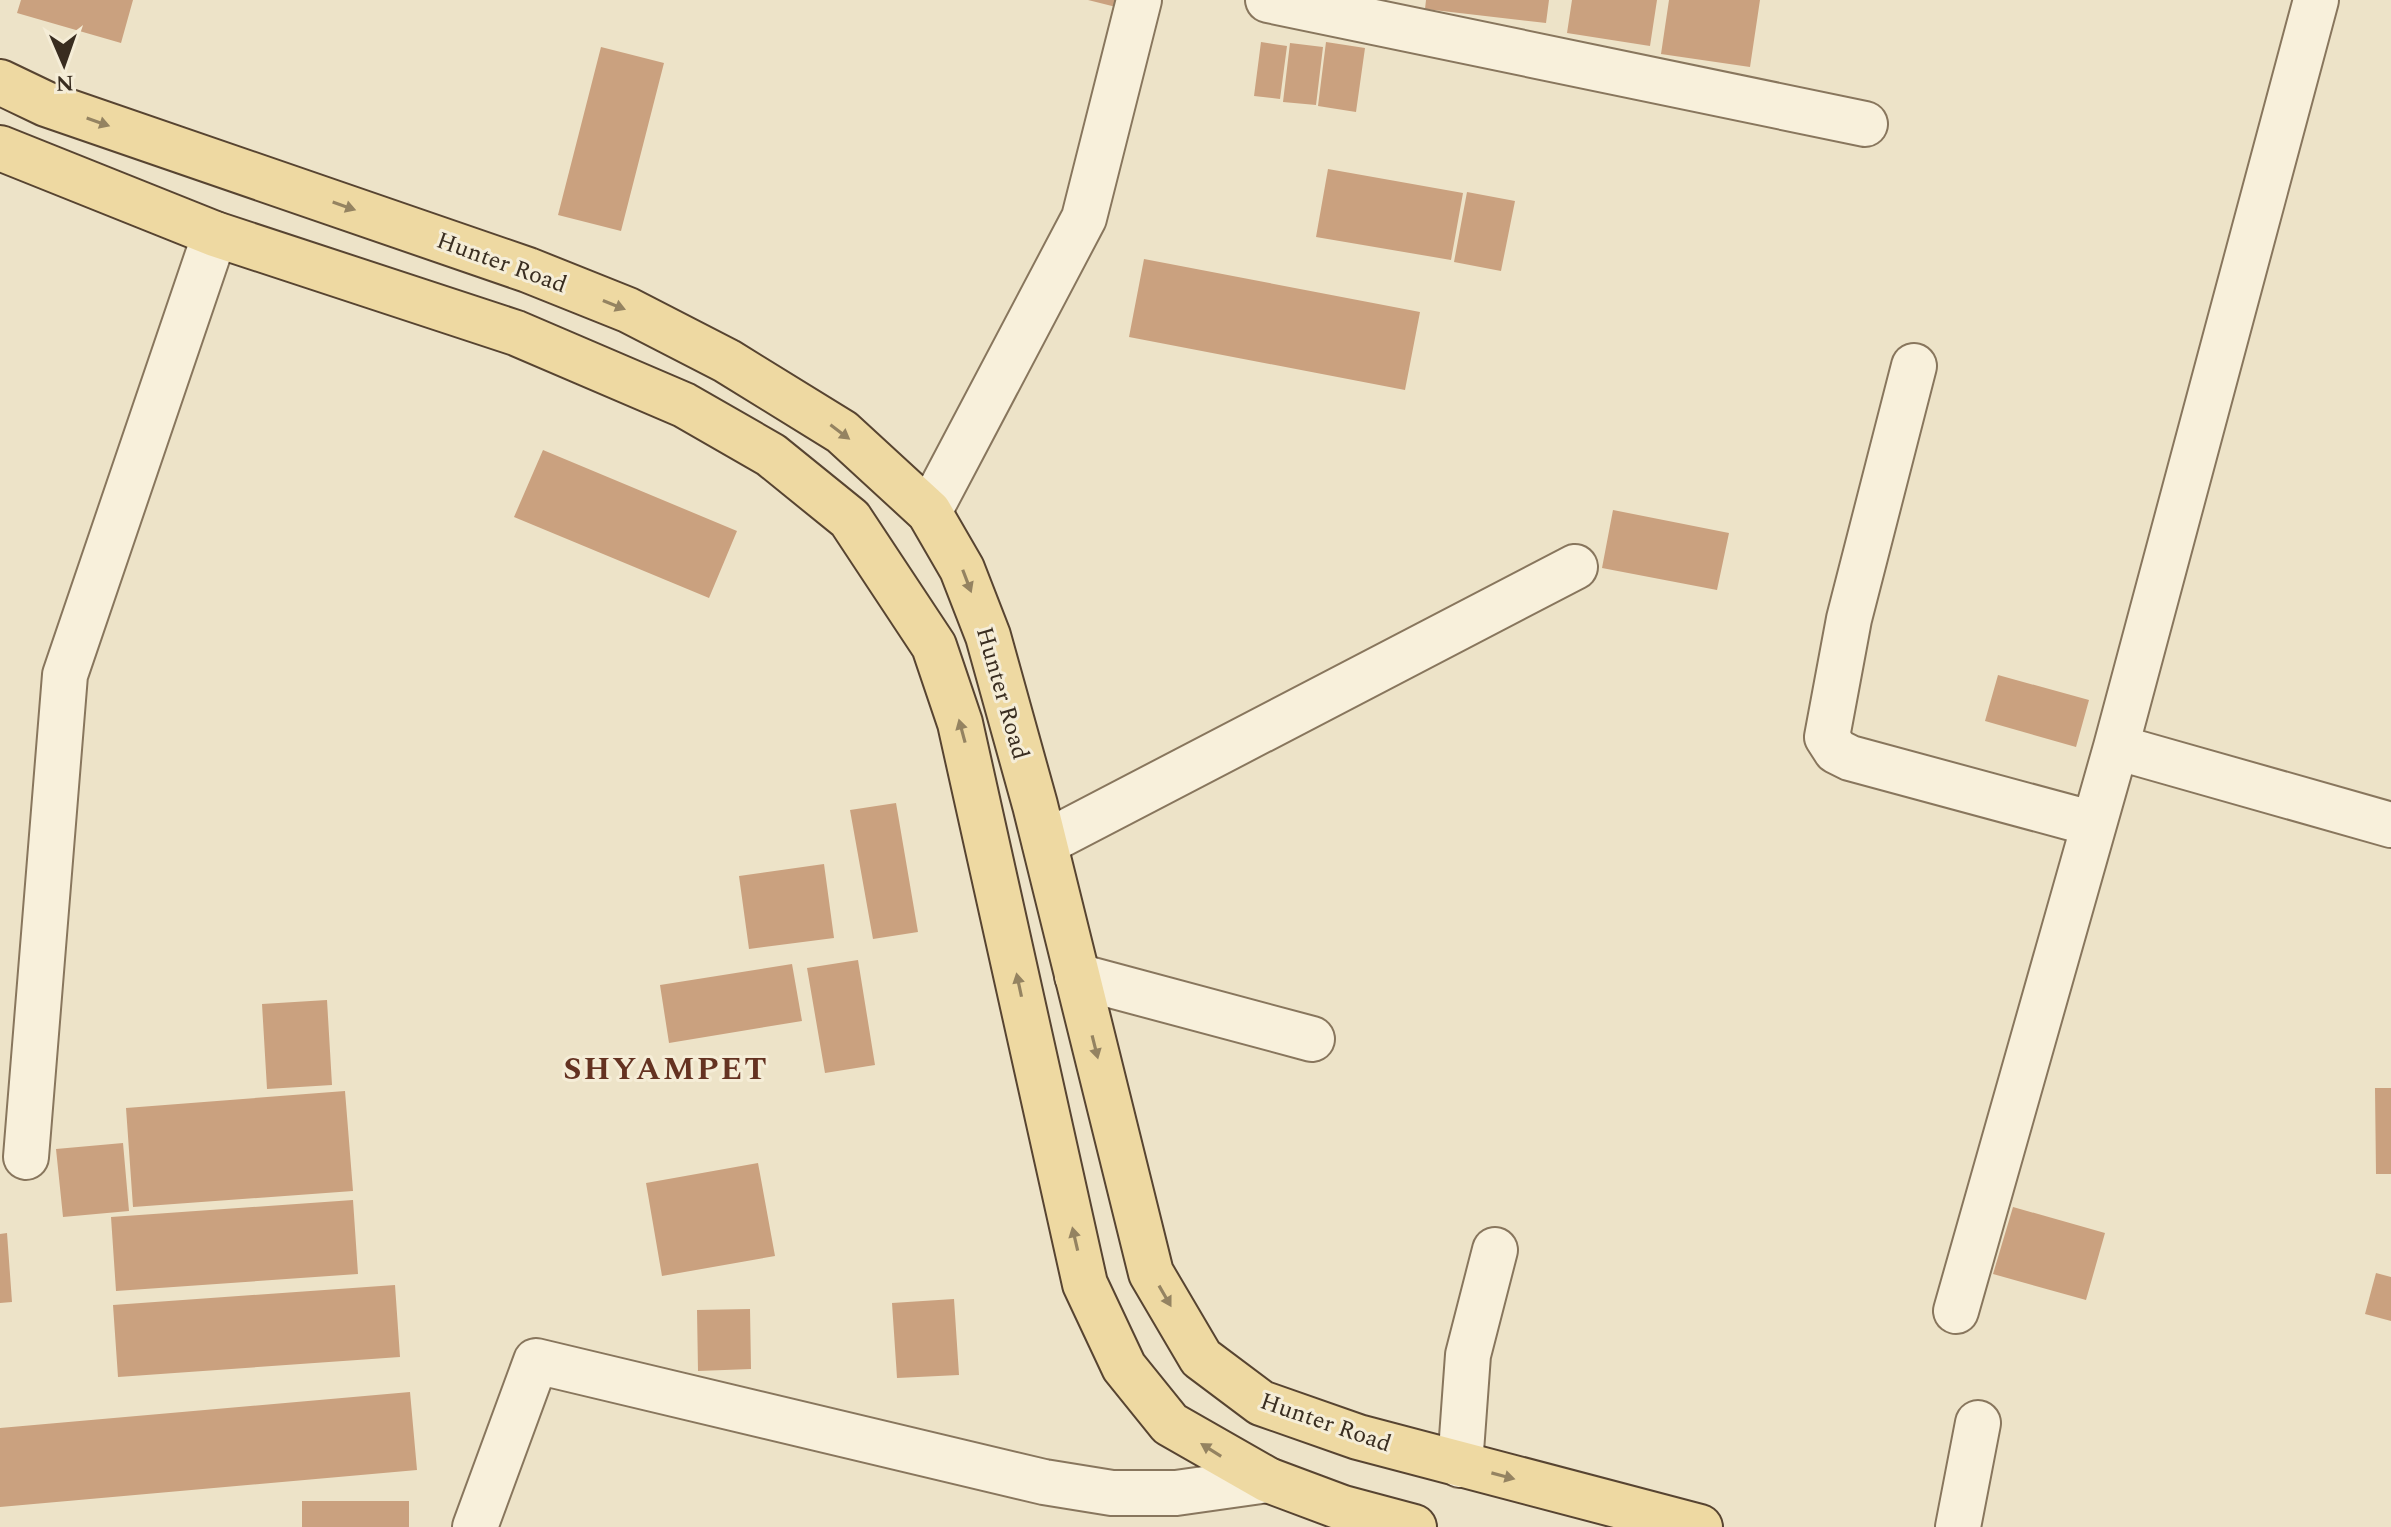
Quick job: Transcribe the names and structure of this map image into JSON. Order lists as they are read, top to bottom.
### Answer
{
  "streets": {
    "main road": ["Hunter Road"]
  },
  "districts": ["SHYAMPET"],
  "north": "bottom"
}
